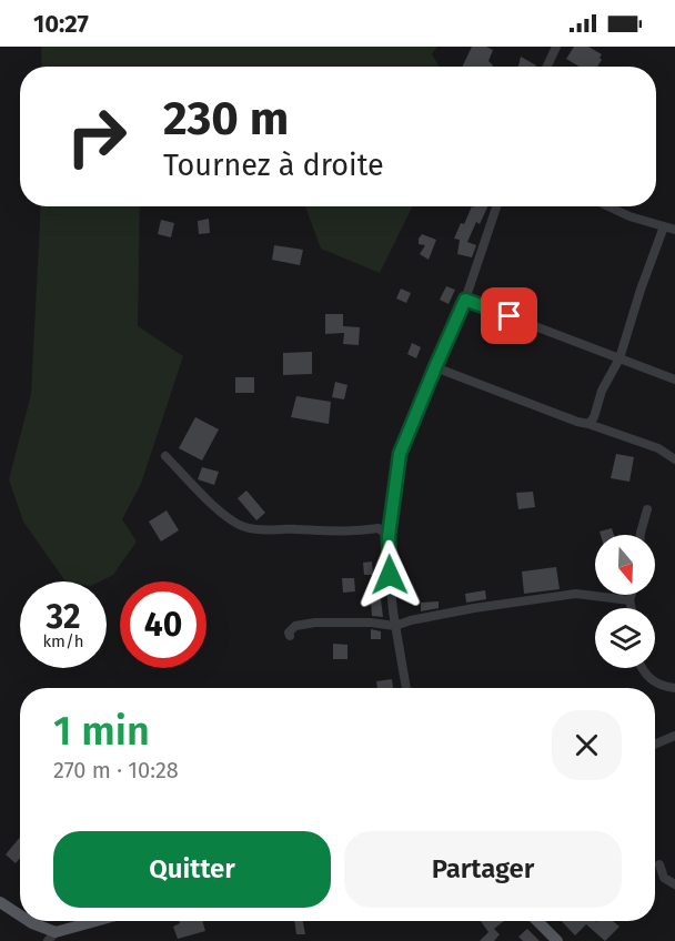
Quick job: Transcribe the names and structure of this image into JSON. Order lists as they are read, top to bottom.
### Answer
{
  "north": "bottom",
  "page": {
    "status": "10:27",
    "turn": ["230 m", "Tournez à droite"],
    "speed": "32 km/h",
    "limit": "40",
    "heading": ["1 min", "270 m · 10:28"],
    "buttons": ["Quitter", "Partager"]
  }
}
